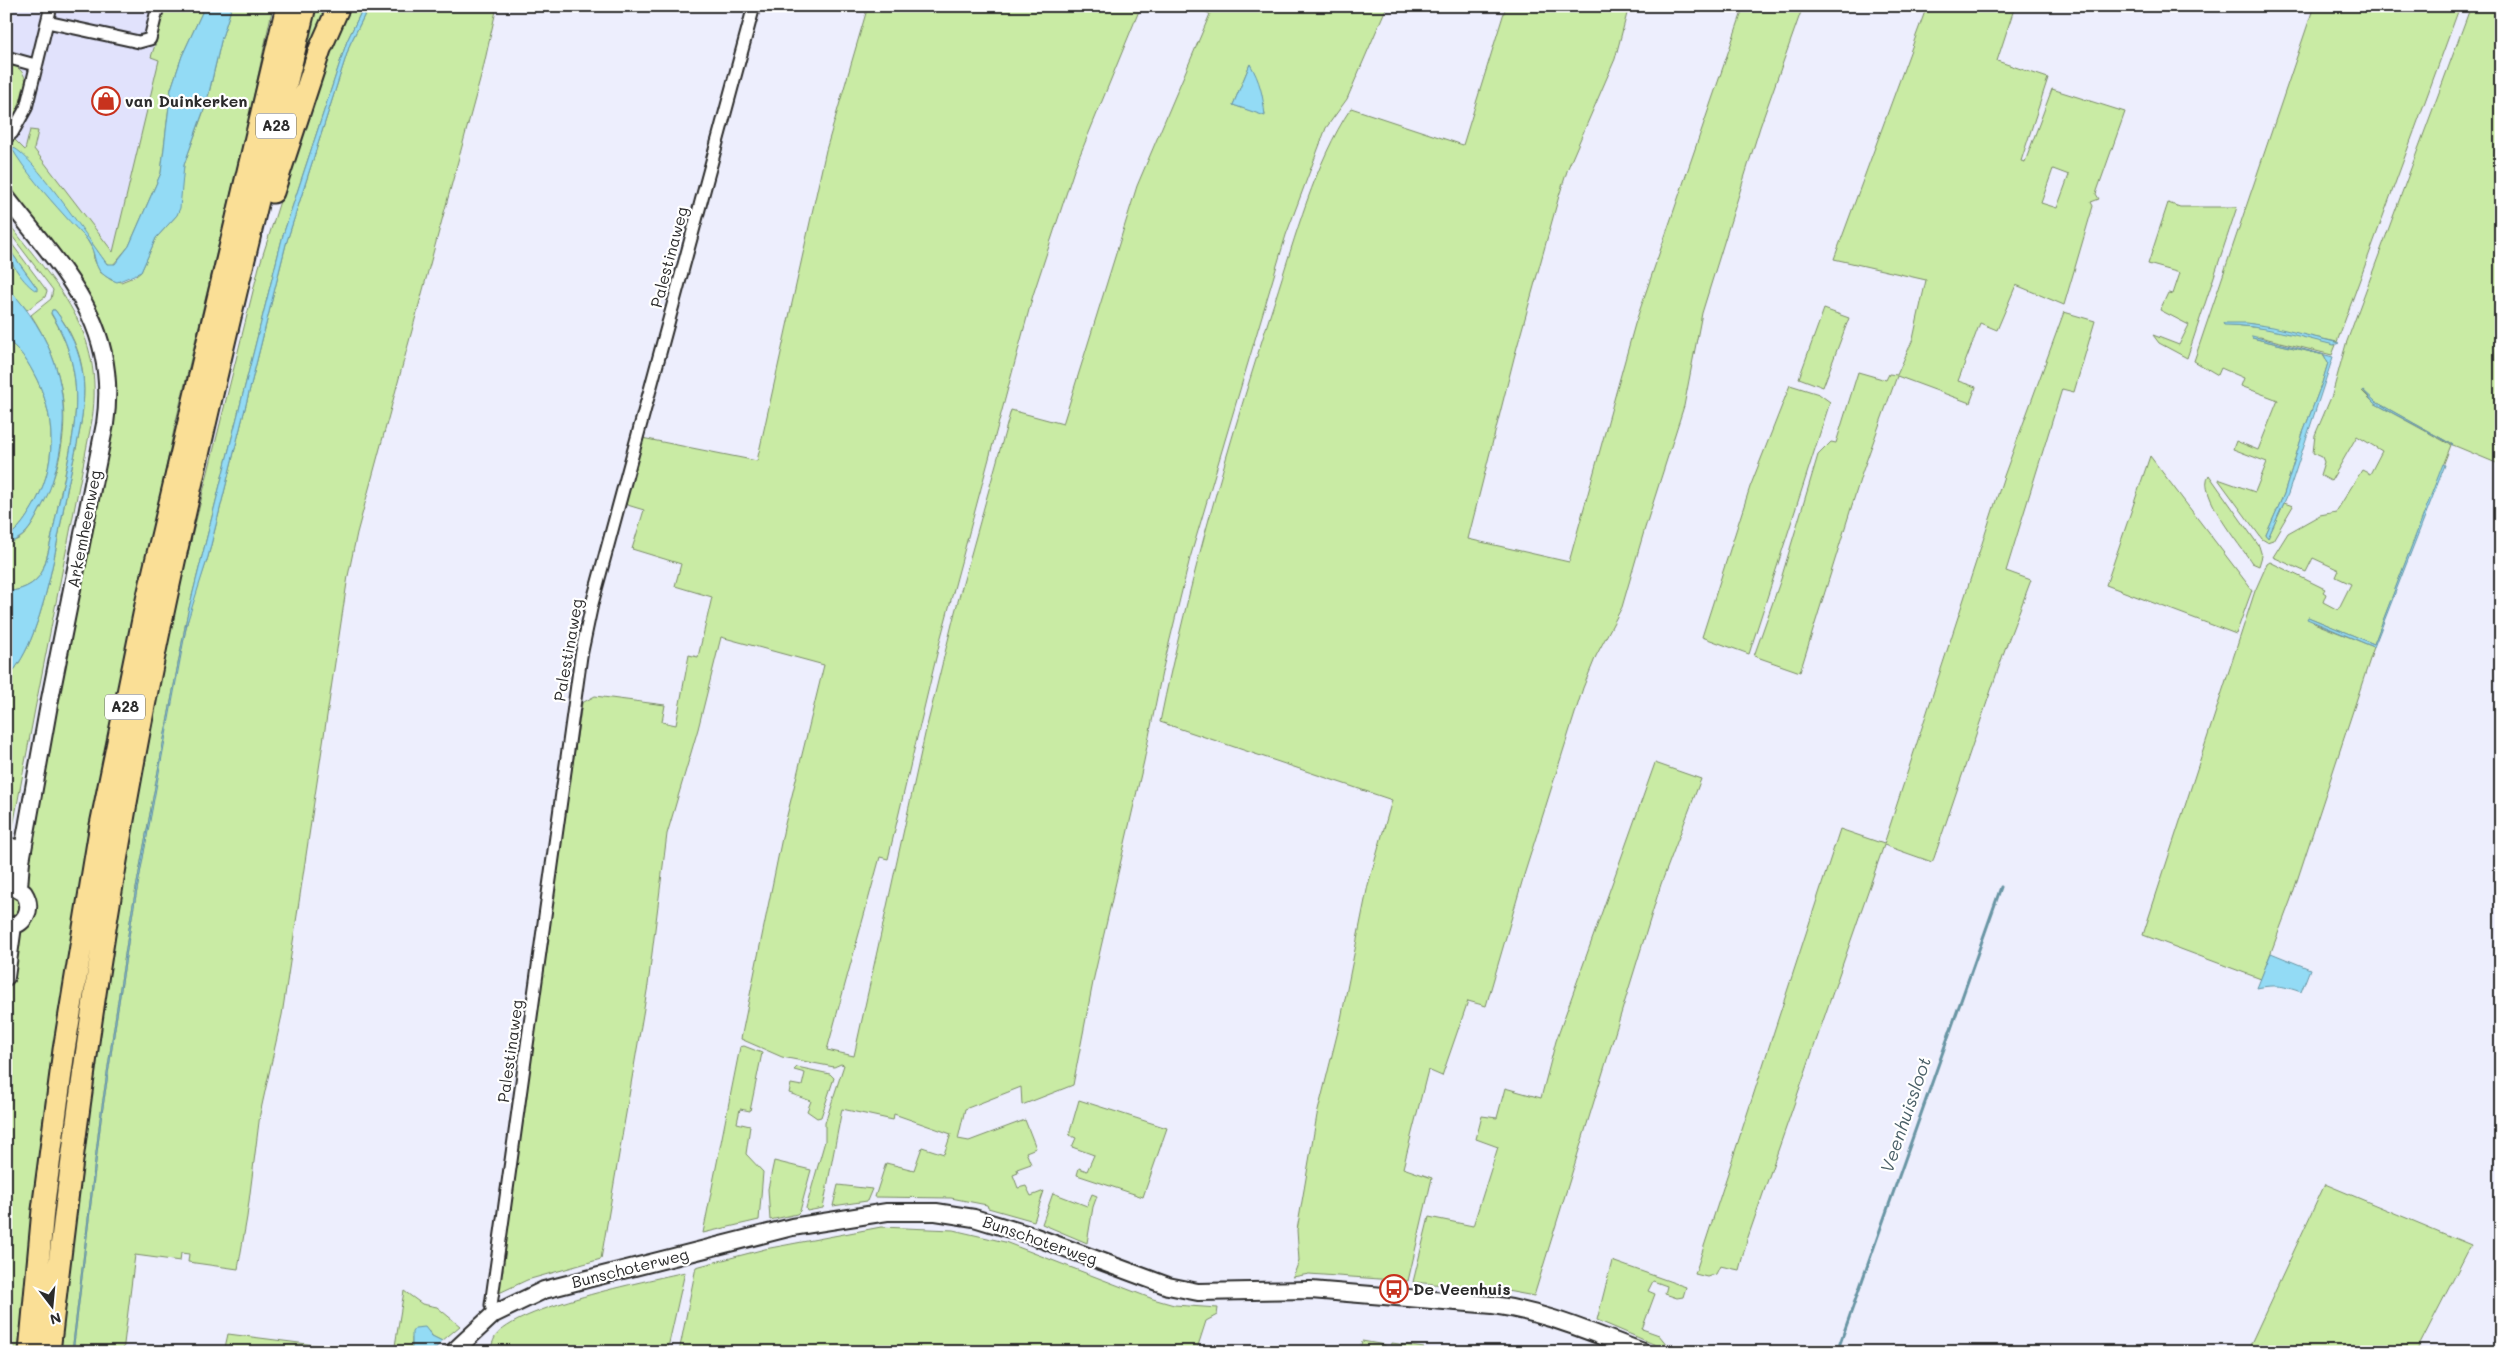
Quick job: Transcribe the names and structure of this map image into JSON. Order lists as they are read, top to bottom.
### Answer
{
  "streets": {
    "highway": ["A28"],
    "main road": ["Arkemheenweg", "Bunschoterweg"],
    "street": ["Palestinaweg"]
  },
  "crossings": [
    ["Palestinaweg", "Bunschoterweg"]
  ],
  "water": ["Veenhuissloot"],
  "places": {
    "shop": ["van Duinkerken"],
    "bus stop": ["De Veenhuis"]
  },
  "north": "bottom"
}
